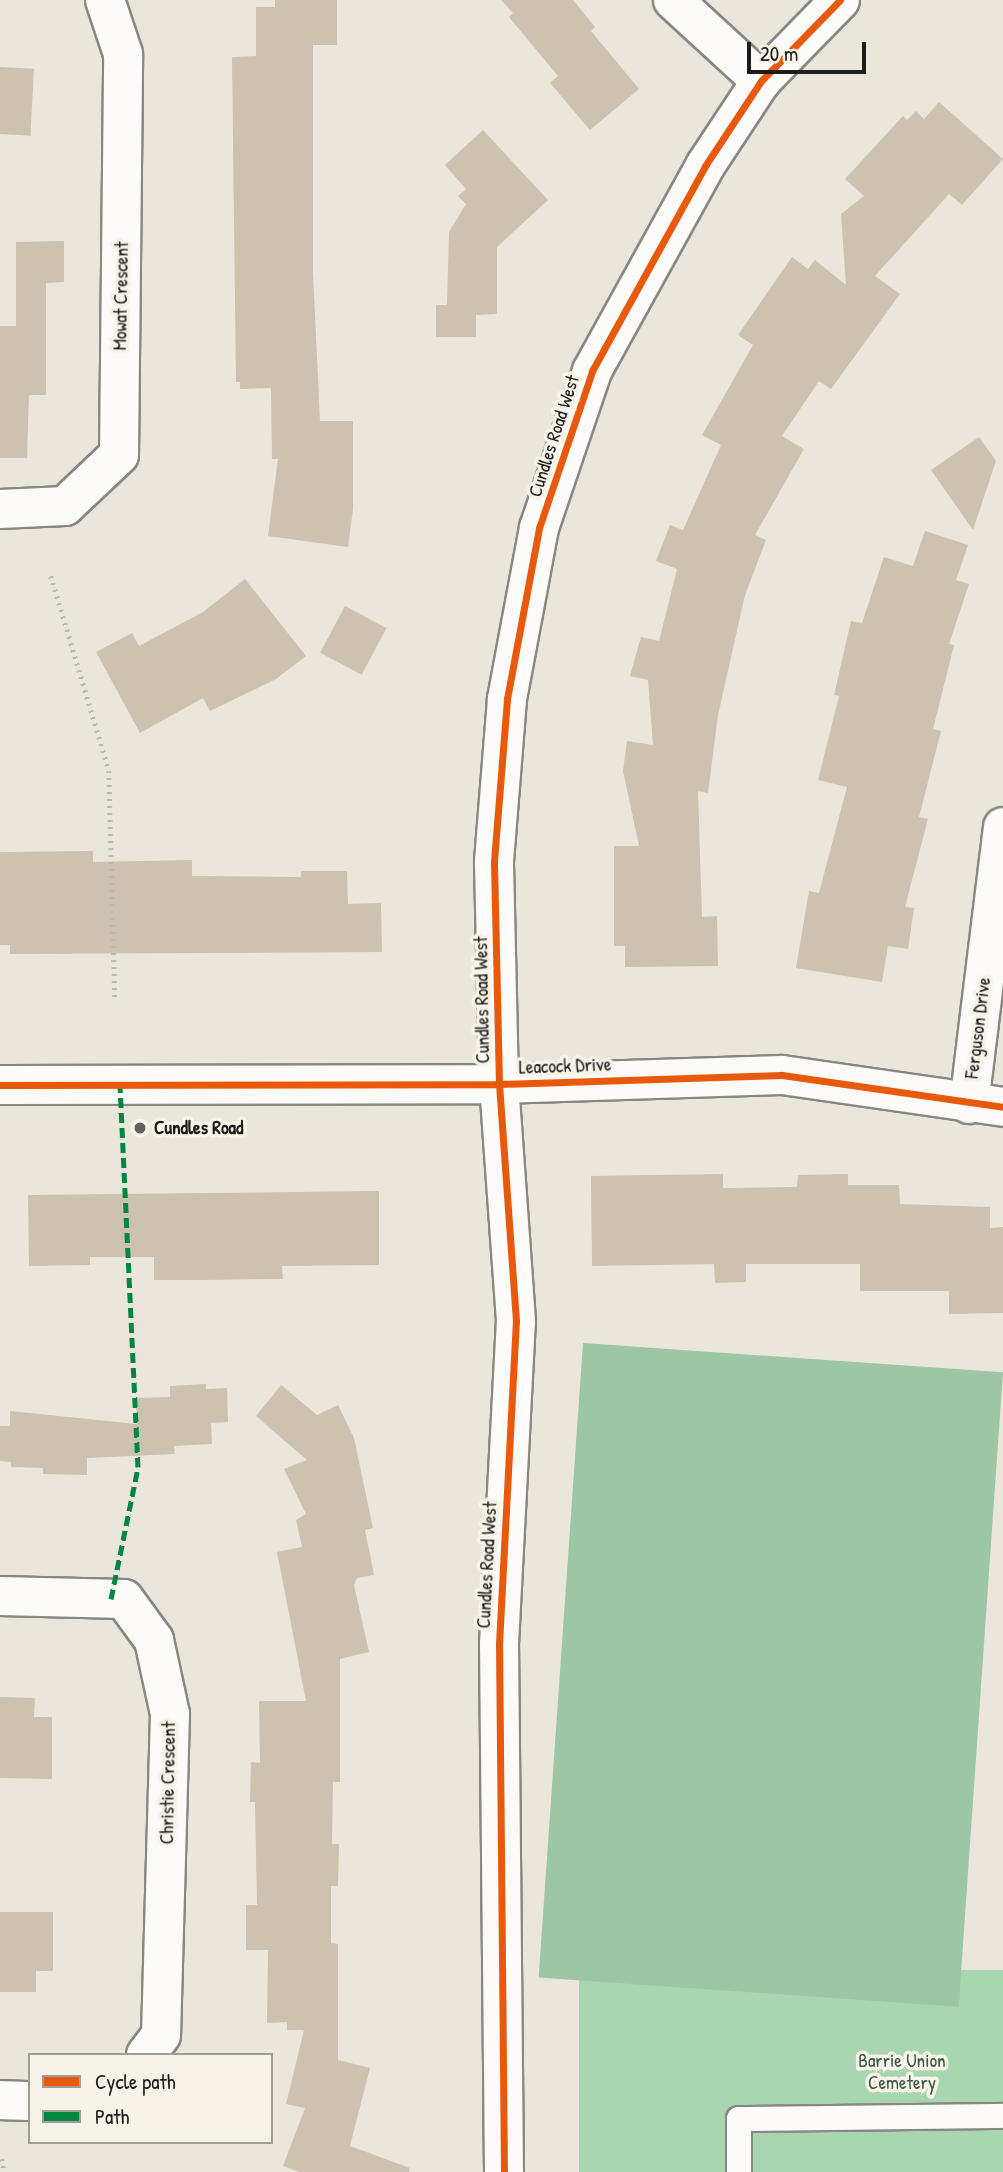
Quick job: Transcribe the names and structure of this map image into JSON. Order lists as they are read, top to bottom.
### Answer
{
  "streets": {
    "street": [
      "Mowat Crescent",
      "Cundles Road West",
      "Ferguson Drive",
      "Leacock Drive",
      "Christie Crescent"
    ]
  },
  "crossings": [
    ["Cundles Road West", "Leacock Drive"],
    ["Ferguson Drive", "Leacock Drive"]
  ],
  "parks": ["Barrie Union Cemetery"],
  "places": ["Cundles Road"],
  "legend": ["Cycle path", "Path"],
  "scale_bar": "20 m"
}
